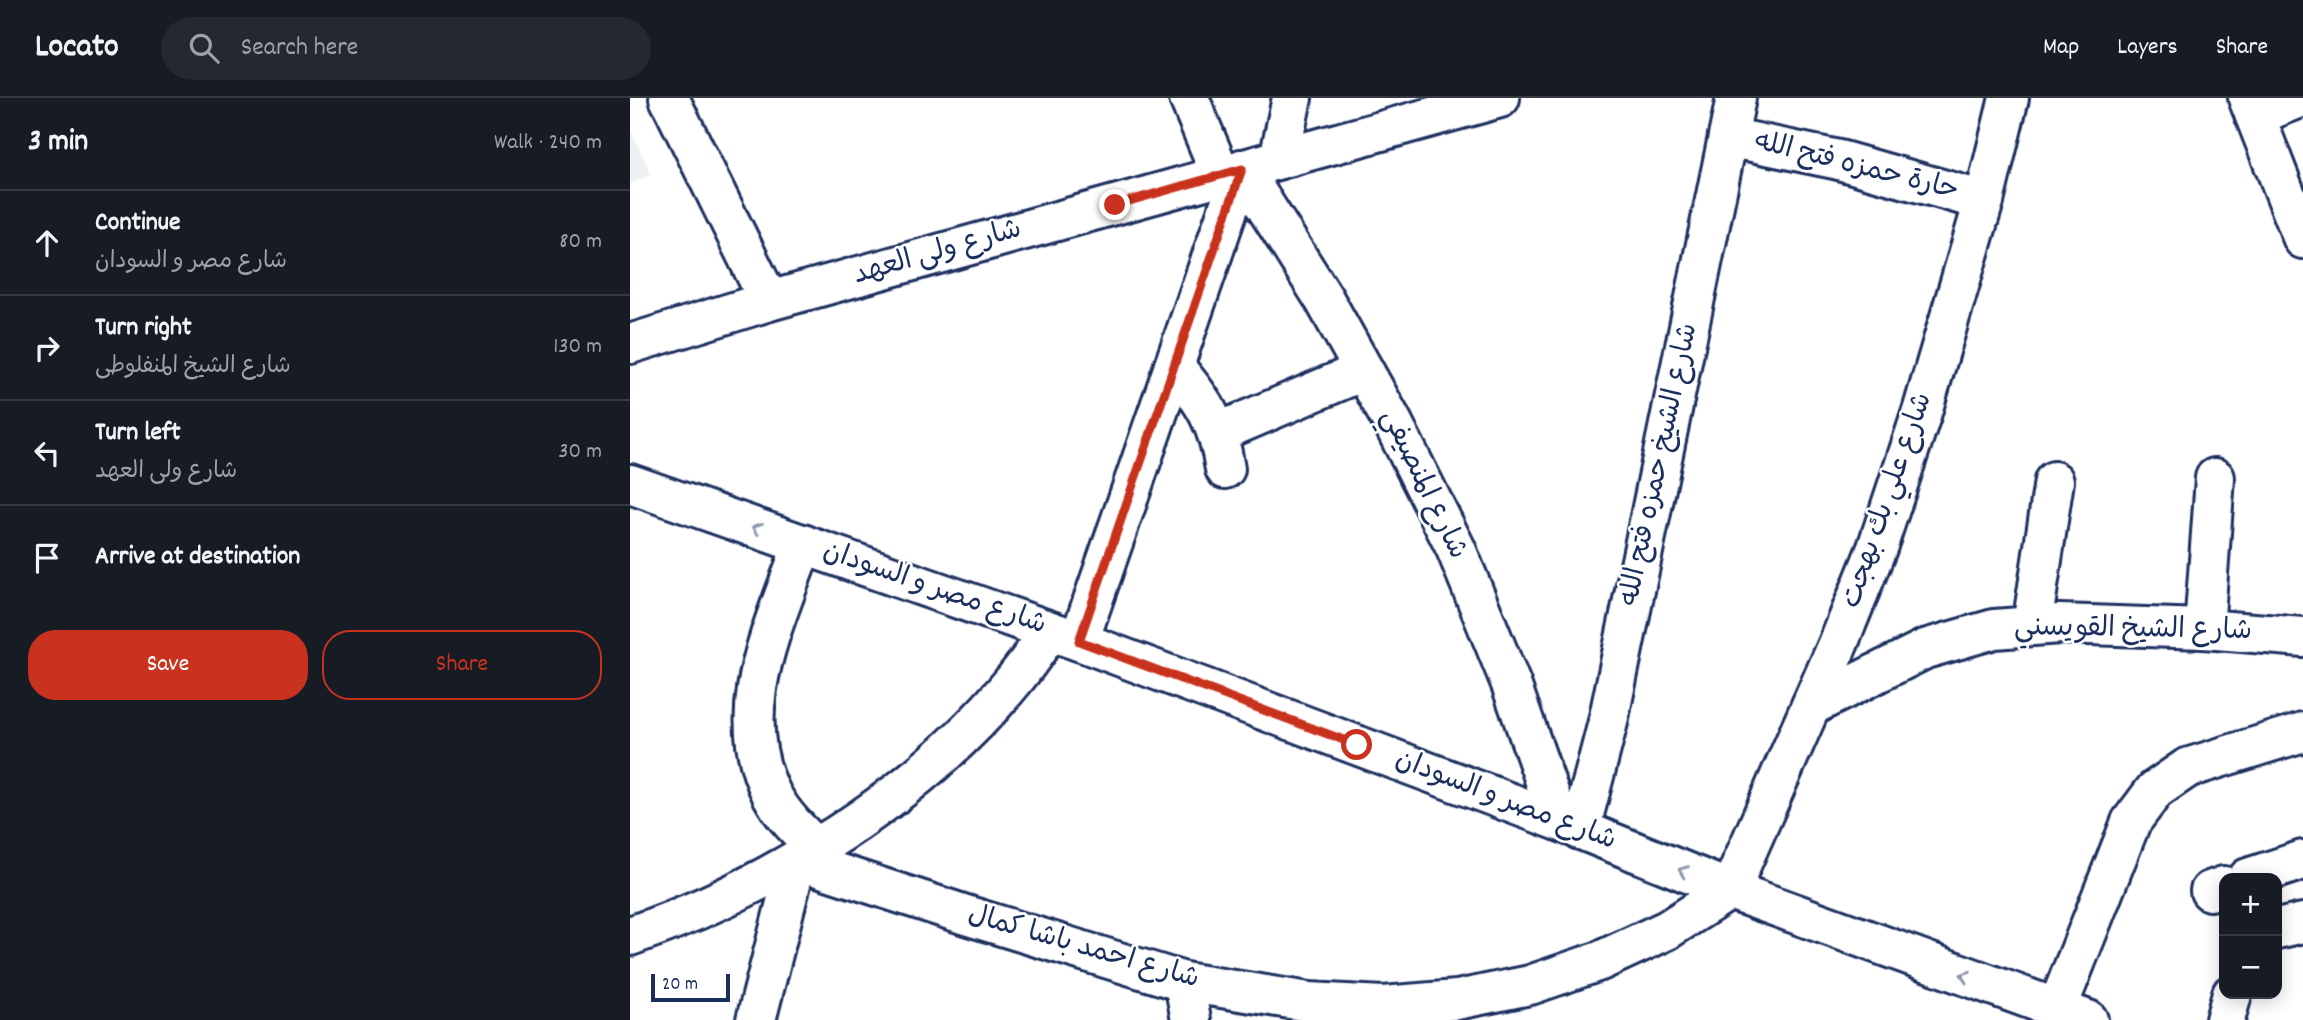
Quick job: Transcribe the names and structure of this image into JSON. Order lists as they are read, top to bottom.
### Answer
{
  "streets": {
    "street": [
      "حارة حمزه فتح الله",
      "شارع ولى العهد",
      "شارع الشيخ حمزه فتح الله",
      "شارع المنصيفي",
      "شارع علي بك بهجت",
      "شارع مصر و السودان",
      "شارع الشيخ القويسني",
      "شارع احمد باشا كمال"
    ]
  },
  "crossings": [
    ["حارة حمزه فتح الله", "شارع الشيخ حمزه فتح الله"],
    ["حارة حمزه فتح الله", "شارع علي بك بهجت"],
    ["شارع ولى العهد", "شارع المنصيفي"],
    ["شارع الشيخ حمزه فتح الله", "شارع المنصيفي"],
    ["شارع الشيخ حمزه فتح الله", "شارع مصر و السودان"],
    ["شارع المنصيفي", "شارع مصر و السودان"],
    ["شارع علي بك بهجت", "شارع مصر و السودان"],
    ["شارع علي بك بهجت", "شارع الشيخ القويسني"],
    ["شارع علي بك بهجت", "شارع احمد باشا كمال"],
    ["شارع مصر و السودان", "شارع احمد باشا كمال"]
  ],
  "one_way": ["شارع مصر و السودان"],
  "scale_bar": "20 m",
  "page": {
    "header": "Locato",
    "search": "Search here",
    "nav": ["Map", "Layers", "Share"],
    "heading": ["3 min", "Walk · 240 m"],
    "list": [
      ["Continue", "شارع مصر و السودان", "80 m"],
      ["Turn right", "شارع الشيخ المنفلوطى", "130 m"],
      ["Turn left", "شارع ولى العهد", "30 m"],
      "Arrive at destination"
    ],
    "buttons": ["Save", "Share"],
    "map_buttons": ["+", "−"],
    "scale": "20 m"
  }
}
